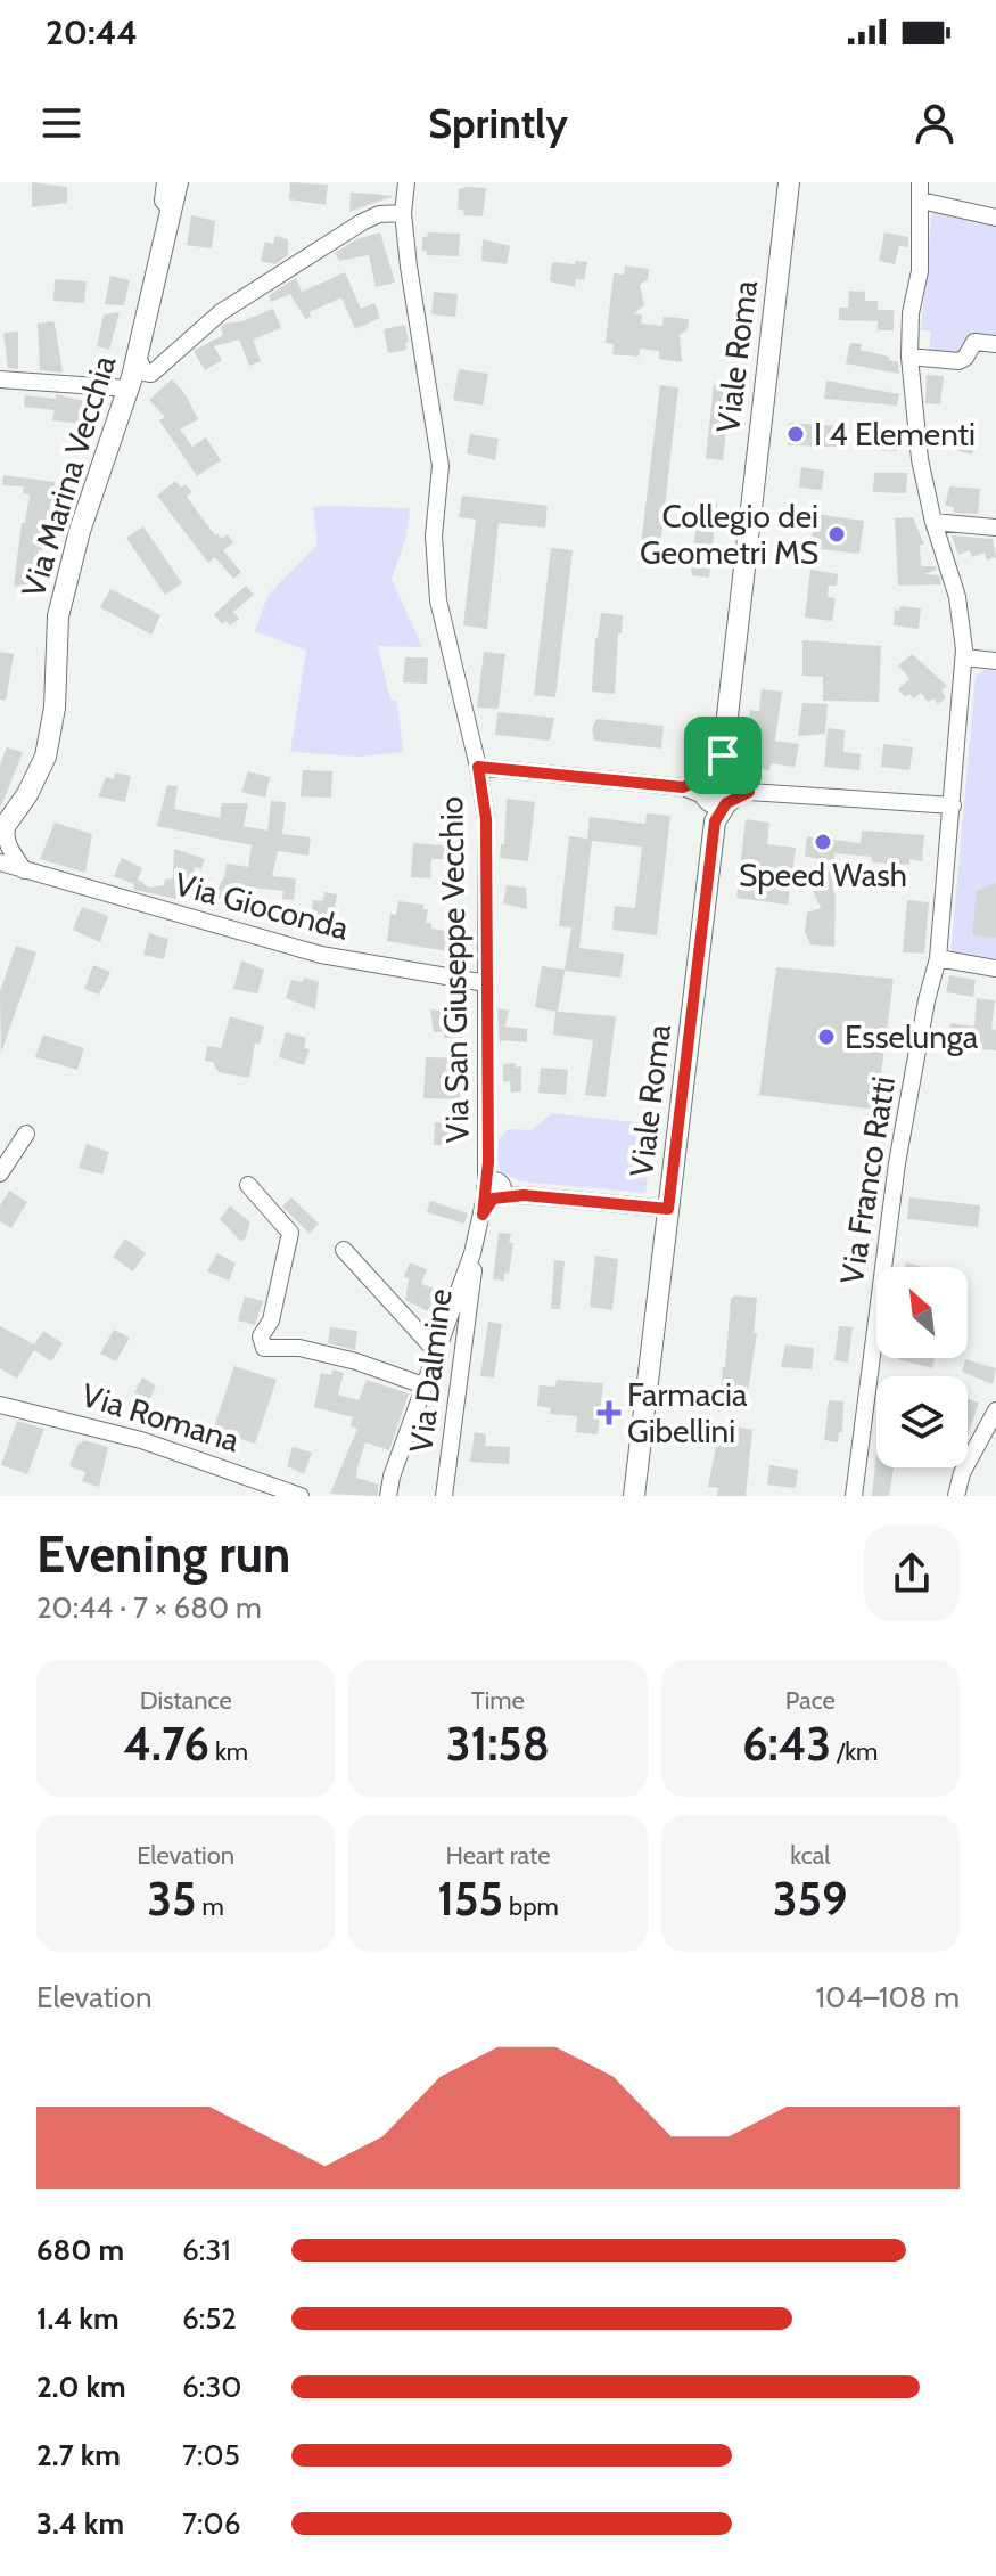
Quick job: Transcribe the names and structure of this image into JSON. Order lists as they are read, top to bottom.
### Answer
{
  "streets": {
    "main road": ["Viale Roma", "Via Marina Vecchia"],
    "street": [
      "Via Gioconda",
      "Via San Giuseppe Vecchio",
      "Via Franco Ratti",
      "Via Dalmine",
      "Via Romana"
    ]
  },
  "crossings": [
    ["Via Gioconda", "Via San Giuseppe Vecchio"]
  ],
  "places": {
    "other": [
      "I 4 Elementi",
      "Collegio dei Geometri MS",
      "Speed Wash",
      "Esselunga"
    ],
    "health": ["Farmacia Gibellini"]
  },
  "north": "top left",
  "page": {
    "status": "20:44",
    "header": "Sprintly",
    "heading": ["Evening run", "20:44 · 7 × 680 m"],
    "stats": [
      ["Distance", "4.76 km"],
      ["Time", "31:58"],
      ["Pace", "6:43 /km"],
      ["Elevation", "35 m"],
      ["Heart rate", "155 bpm"],
      ["kcal", "359"]
    ],
    "chart": ["Elevation", "104–108 m"],
    "list": [
      {
        "name": "680 m",
        "note": "6:31"
      },
      {
        "name": "1.4 km",
        "note": "6:52"
      },
      {
        "name": "2.0 km",
        "note": "6:30"
      },
      {
        "name": "2.7 km",
        "note": "7:05"
      },
      {
        "name": "3.4 km",
        "note": "7:06"
      }
    ]
  }
}
